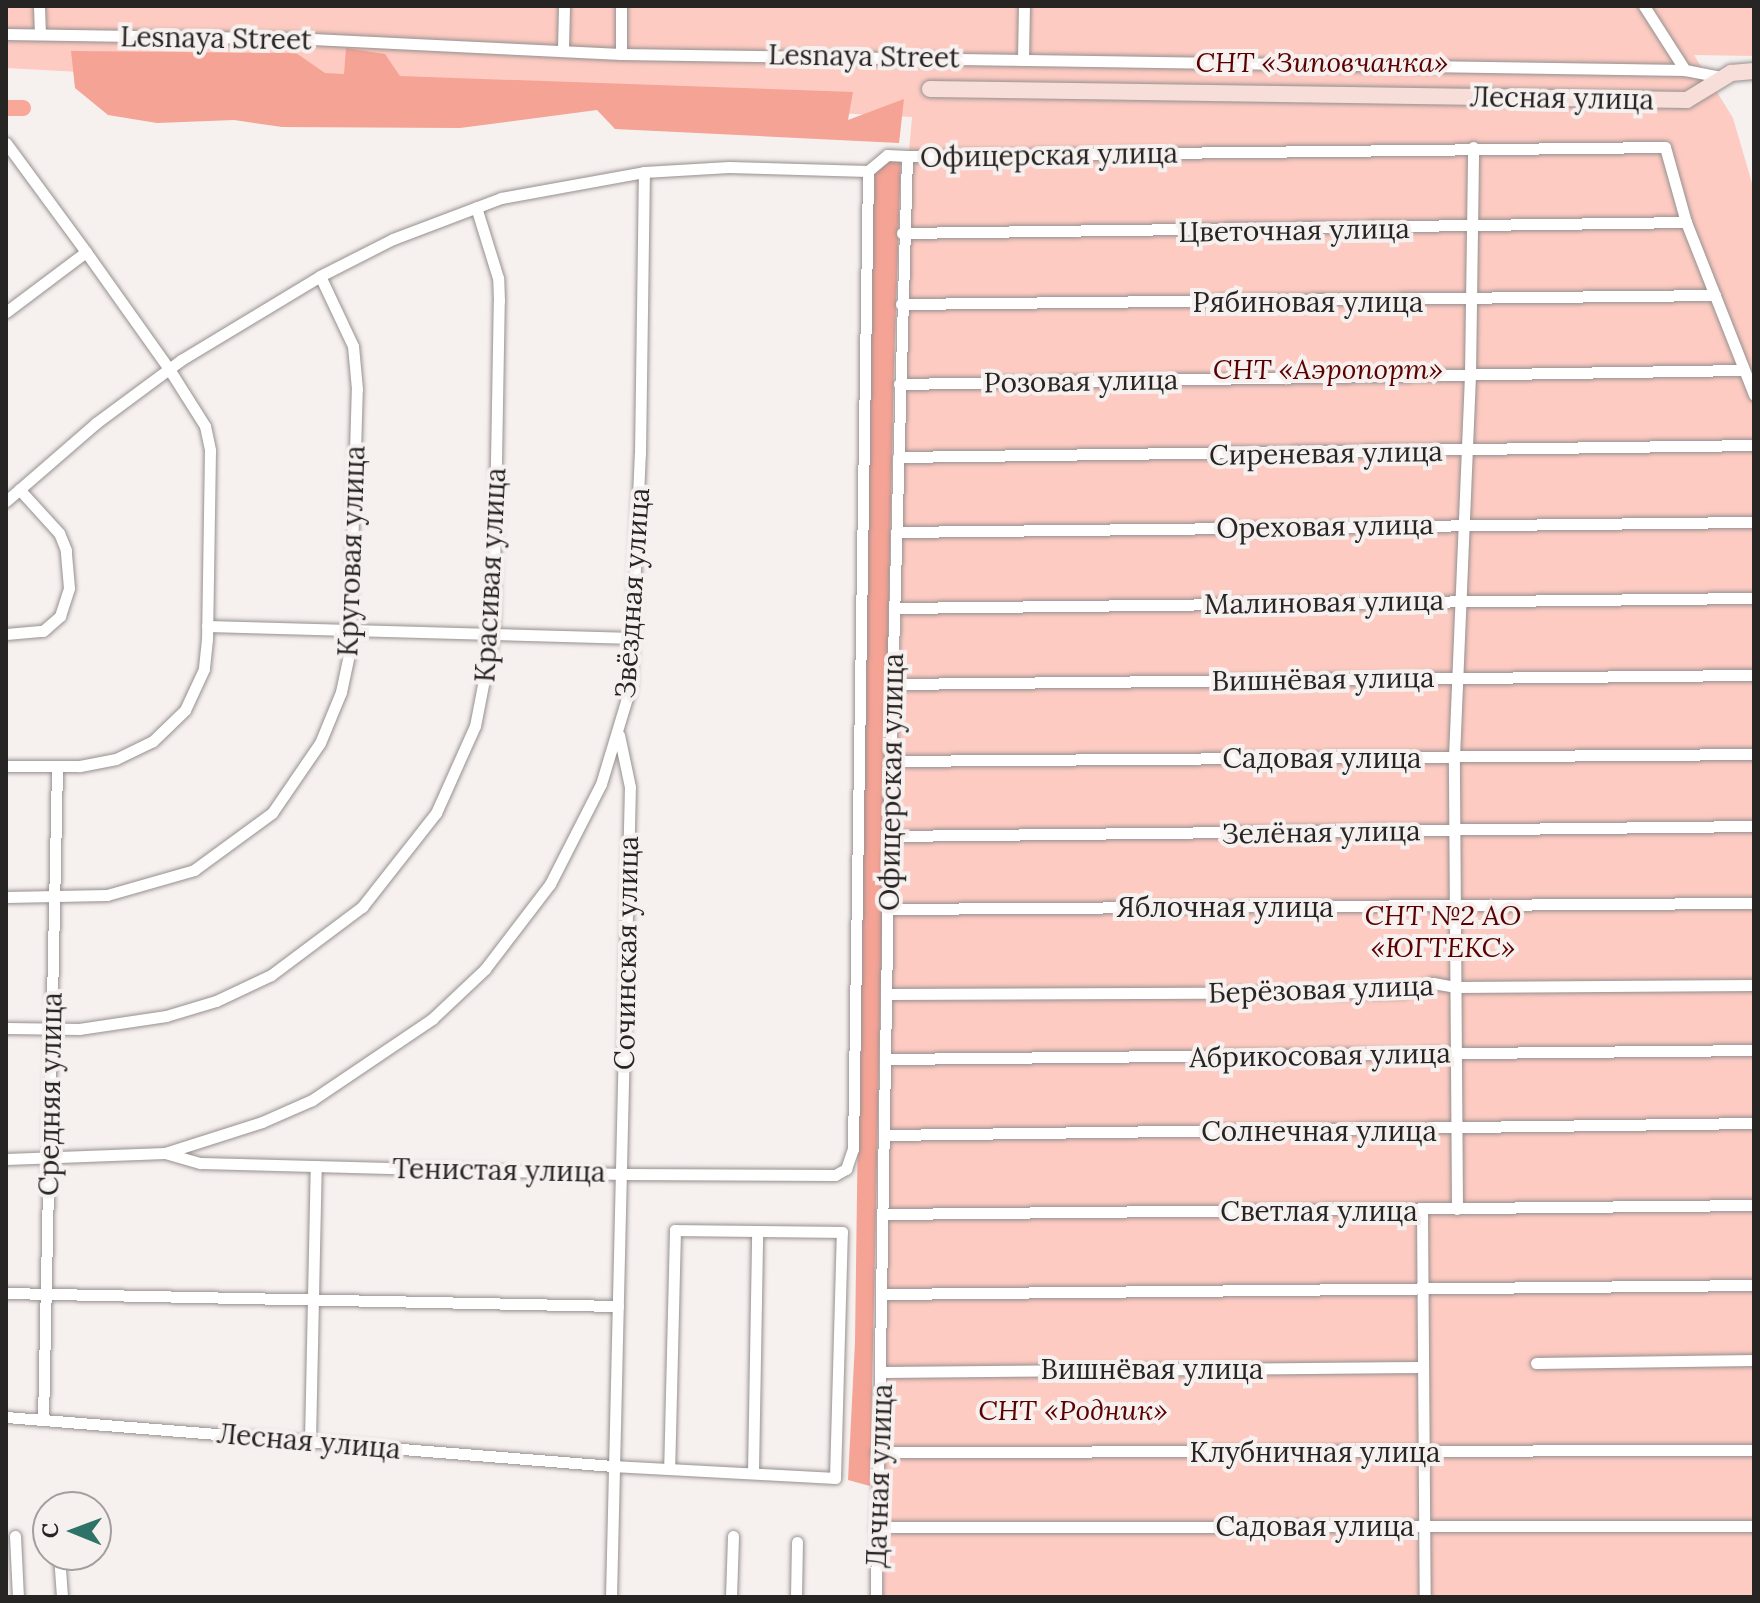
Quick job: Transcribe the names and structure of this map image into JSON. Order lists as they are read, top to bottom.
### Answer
{
  "streets": {
    "street": [
      "Lesnaya Street",
      "Лесная улица",
      "Офицерская улица",
      "Цветочная улица",
      "Рябиновая улица",
      "Розовая улица",
      "Сиреневая улица",
      "Ореховая улица",
      "Круговая улица",
      "Красивая улица",
      "Звёздная улица",
      "Малиновая улица",
      "Вишнёвая улица",
      "Садовая улица",
      "Зелёная улица",
      "Яблочная улица",
      "Сочинская улица",
      "Берёзовая улица",
      "Абрикосовая улица",
      "Средняя улица",
      "Солнечная улица",
      "Тенистая улица",
      "Светлая улица",
      "Клубничная улица",
      "Дачная улица"
    ]
  },
  "crossings": [
    ["Lesnaya Street", "Лесная улица"],
    ["Лесная улица", "Сочинская улица"],
    ["Лесная улица", "Средняя улица"],
    ["Офицерская улица", "Цветочная улица"],
    ["Офицерская улица", "Рябиновая улица"],
    ["Офицерская улица", "Розовая улица"],
    ["Офицерская улица", "Сиреневая улица"],
    ["Офицерская улица", "Ореховая улица"],
    ["Офицерская улица", "Малиновая улица"],
    ["Офицерская улица", "Вишнёвая улица"],
    ["Офицерская улица", "Садовая улица"],
    ["Офицерская улица", "Зелёная улица"],
    ["Офицерская улица", "Яблочная улица"],
    ["Офицерская улица", "Берёзовая улица"],
    ["Офицерская улица", "Абрикосовая улица"],
    ["Офицерская улица", "Солнечная улица"],
    ["Офицерская улица", "Светлая улица"],
    ["Офицерская улица", "Дачная улица"],
    ["Круговая улица", "Средняя улица"],
    ["Красивая улица", "Средняя улица"],
    ["Звёздная улица", "Сочинская улица"],
    ["Звёздная улица", "Средняя улица"],
    ["Звёздная улица", "Тенистая улица"],
    ["Вишнёвая улица", "Дачная улица"],
    ["Садовая улица", "Дачная улица"],
    ["Сочинская улица", "Тенистая улица"],
    ["Светлая улица", "Дачная улица"],
    ["Клубничная улица", "Дачная улица"]
  ],
  "parks": [
    "СНТ «Зиповчанка»",
    "СНТ «Аэропорт»",
    "СНТ №2 АО «ЮГТЕКС»",
    "СНТ «Родник»"
  ],
  "north": "left"
}
